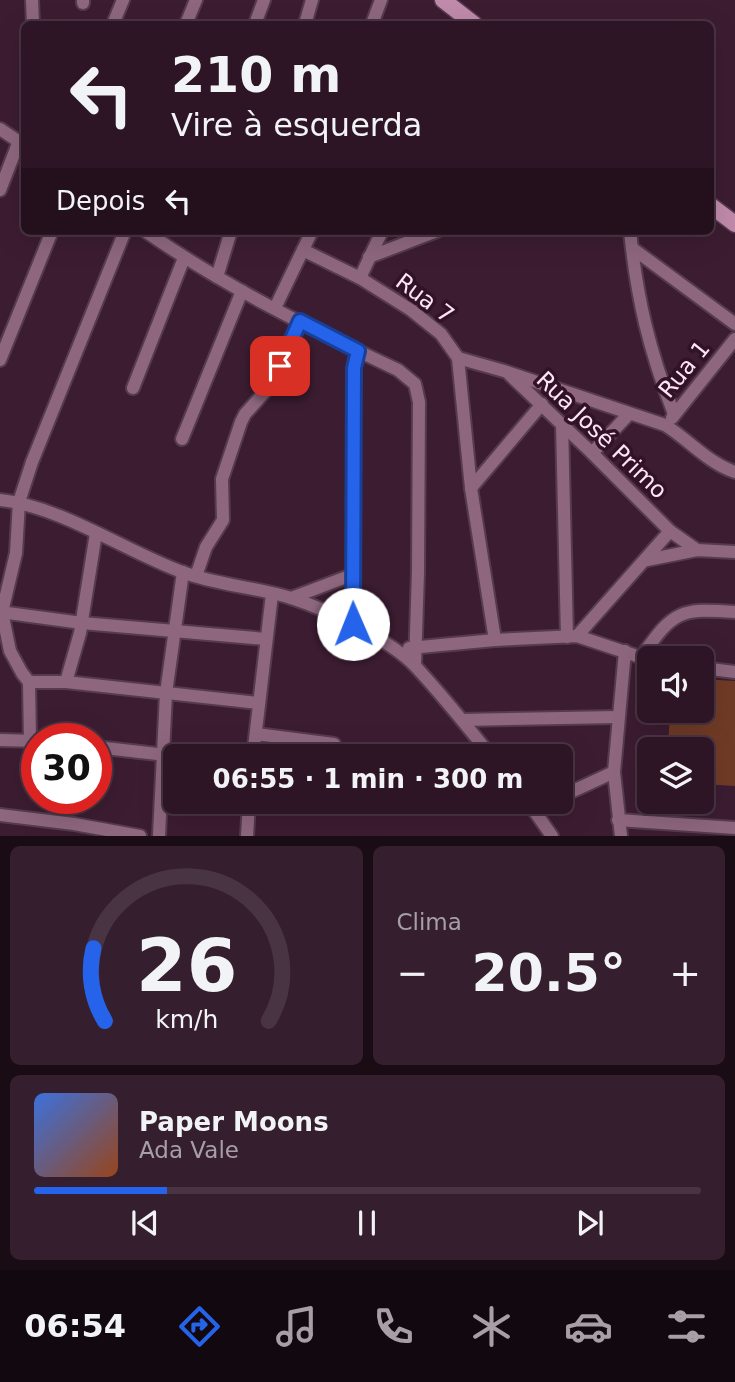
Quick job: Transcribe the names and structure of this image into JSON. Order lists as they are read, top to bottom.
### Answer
{
  "streets": {
    "street": ["Rua 7", "Rua 1", "Rua José Primo"]
  },
  "page": {
    "turn": ["210 m", "Vire à esquerda"],
    "then": "Depois",
    "limit": "30",
    "trip": "06:55 · 1 min · 300 m",
    "tile": "Clima",
    "heat": ["−", "20.5°", "+"],
    "song": ["Paper Moons", "Ada Vale"],
    "tabs": "06:54",
    "gauge": ["26", "km/h"]
  }
}
